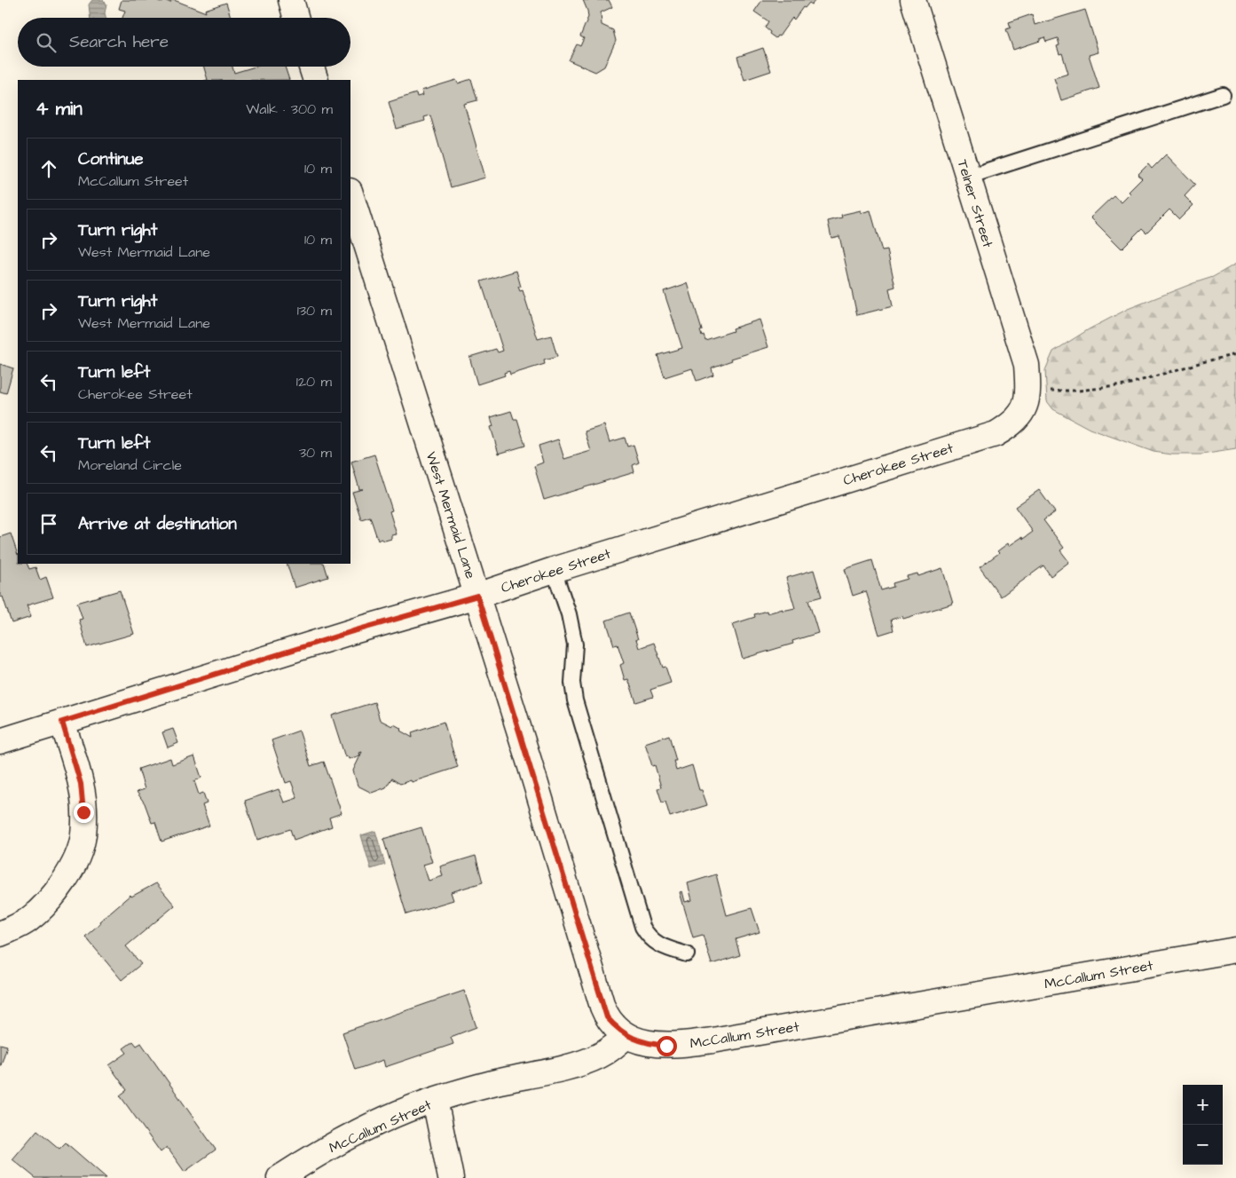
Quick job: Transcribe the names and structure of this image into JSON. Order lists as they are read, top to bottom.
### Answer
{
  "streets": {
    "street": [
      "Telner Street",
      "Cherokee Street",
      "West Mermaid Lane",
      "McCallum Street"
    ]
  },
  "crossings": [
    ["Telner Street", "Cherokee Street"],
    ["Cherokee Street", "West Mermaid Lane"],
    ["West Mermaid Lane", "McCallum Street"]
  ],
  "page": {
    "search": "Search here",
    "heading": ["4 min", "Walk · 300 m"],
    "list": [
      ["Continue", "McCallum Street", "10 m"],
      ["Turn right", "West Mermaid Lane", "10 m"],
      ["Turn right", "West Mermaid Lane", "130 m"],
      ["Turn left", "Cherokee Street", "120 m"],
      ["Turn left", "Moreland Circle", "30 m"],
      "Arrive at destination"
    ],
    "map_buttons": ["+", "−"]
  }
}
